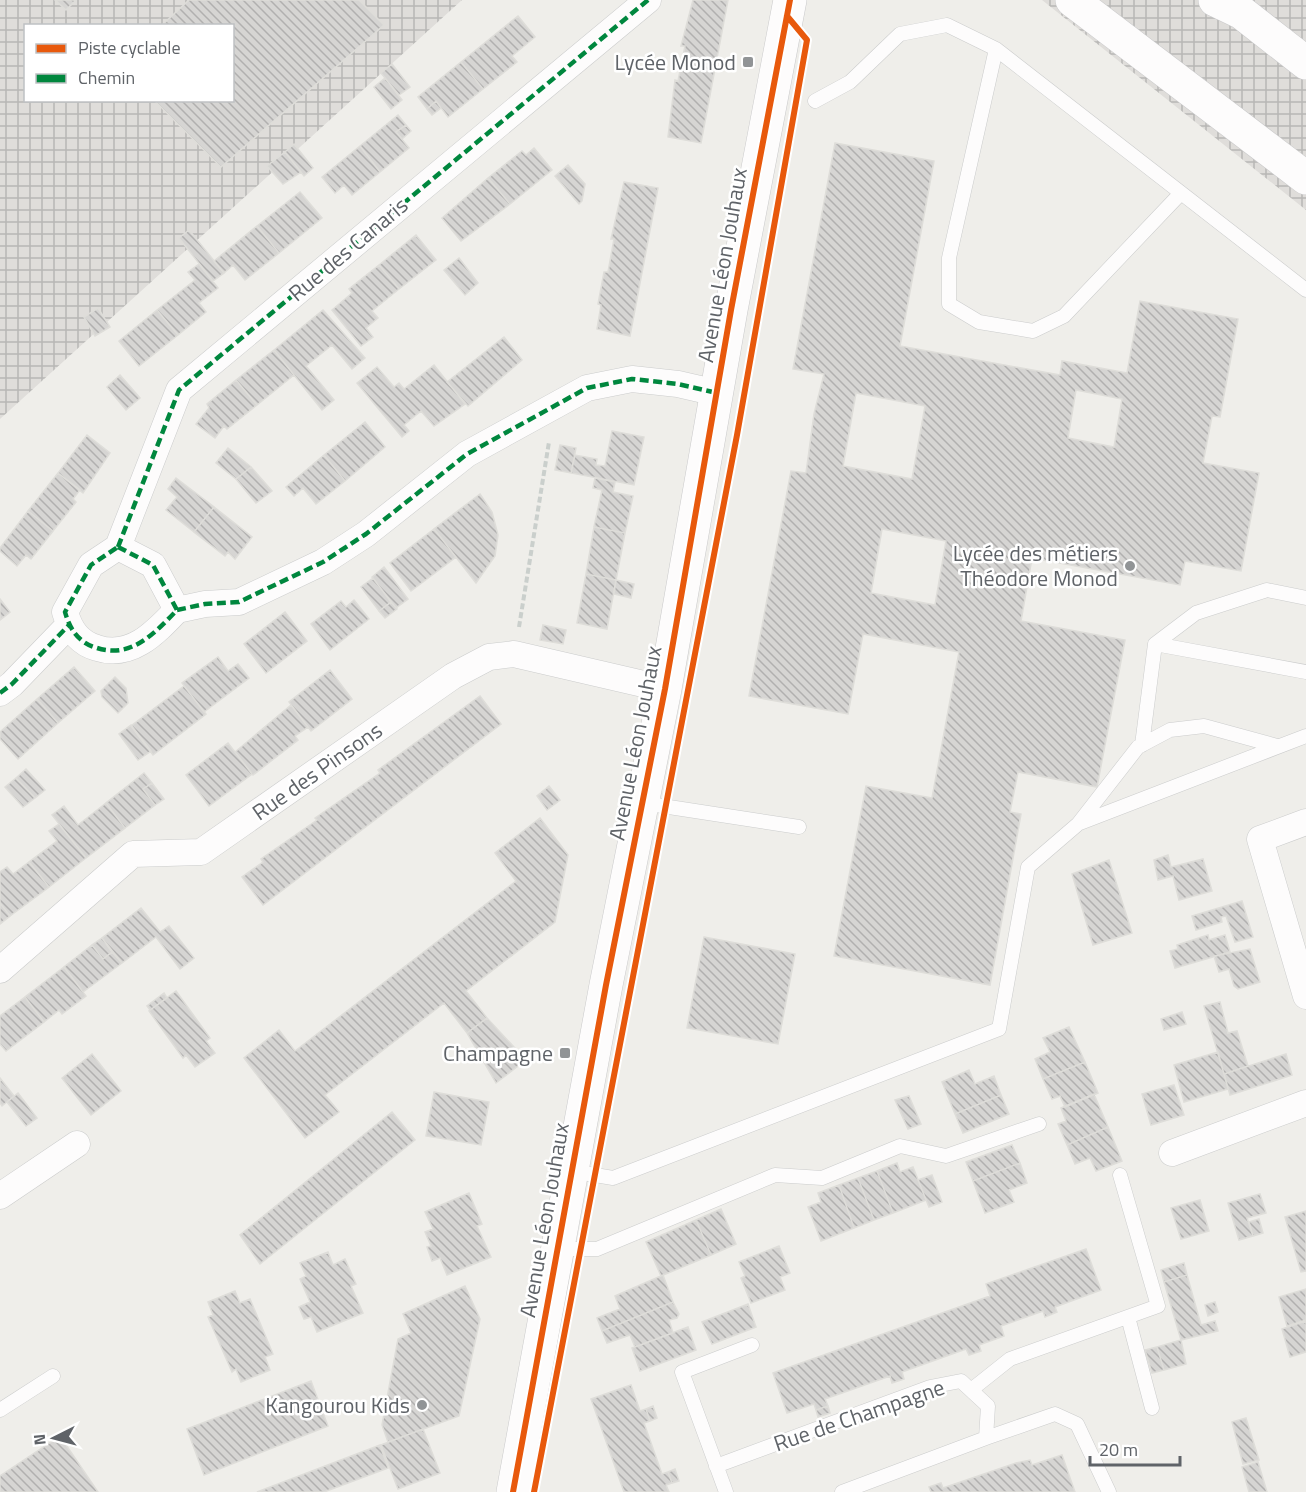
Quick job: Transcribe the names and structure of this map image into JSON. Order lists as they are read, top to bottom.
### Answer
{
  "streets": {
    "street": ["Rue des Canaris", "Avenue Léon Jouhaux", "Rue des Pinsons"],
    "lane": ["Rue de Champagne"]
  },
  "crossings": [
    ["Avenue Léon Jouhaux", "Rue des Pinsons"]
  ],
  "places": {
    "transit": ["Lycée Monod", "Champagne"],
    "other": ["Lycée des métiers Théodore Monod", "Kangourou Kids"]
  },
  "legend": ["Piste cyclable", "Chemin"],
  "scale_bar": "20 m",
  "north": "left"
}
